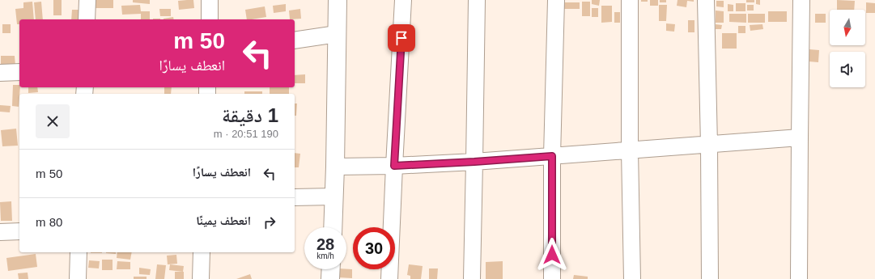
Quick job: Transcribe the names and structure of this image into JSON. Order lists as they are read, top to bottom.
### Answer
{
  "north": "bottom",
  "page": {
    "turn": ["50 m", "انعطف يسارًا"],
    "heading": ["1 دقيقة", "190 m · 20:51"],
    "list": [
      {
        "name": "انعطف يسارًا",
        "value": "50 m"
      },
      {
        "name": "انعطف يمينًا",
        "value": "80 m"
      }
    ],
    "speed": "28 km/h",
    "limit": "30"
  }
}
